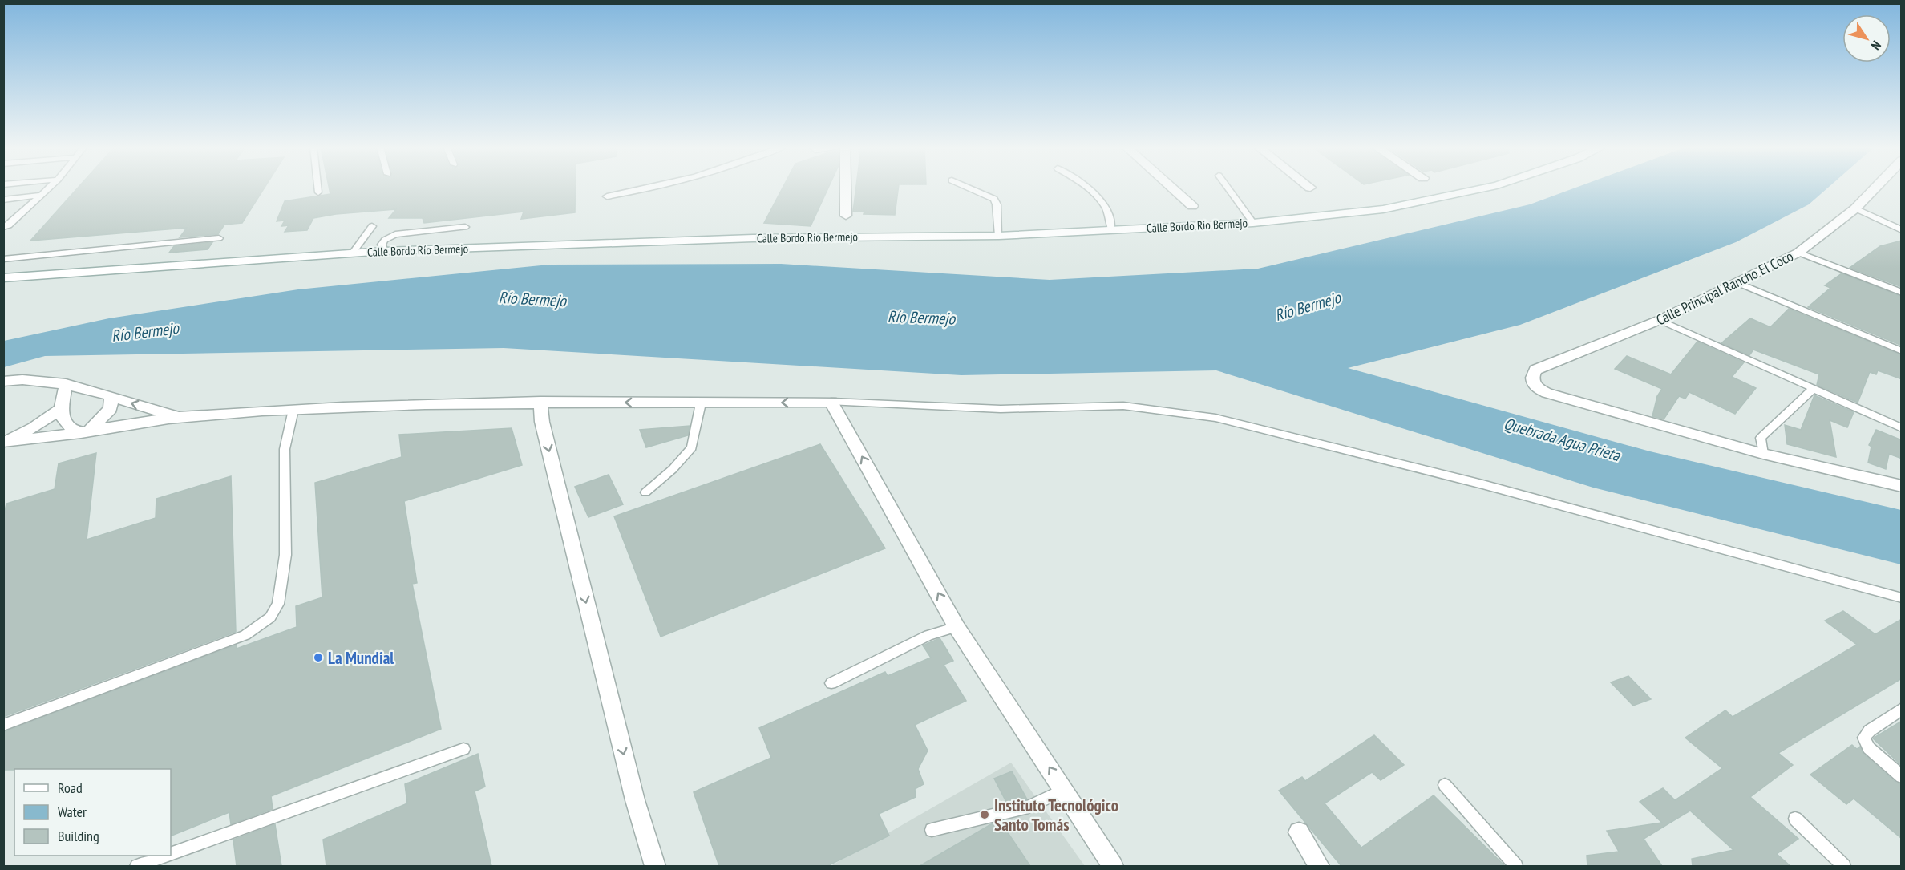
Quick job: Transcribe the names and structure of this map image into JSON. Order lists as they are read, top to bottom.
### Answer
{
  "streets": {
    "street": ["Calle Bordo Río Bermejo", "Calle Principal Rancho El Coco"]
  },
  "water": ["Río Bermejo", "Quebrada Agua Prieta"],
  "places": ["La Mundial", "Instituto Tecnológico Santo Tomás"],
  "legend": ["Road", "Water", "Building"],
  "north": "bottom right"
}
